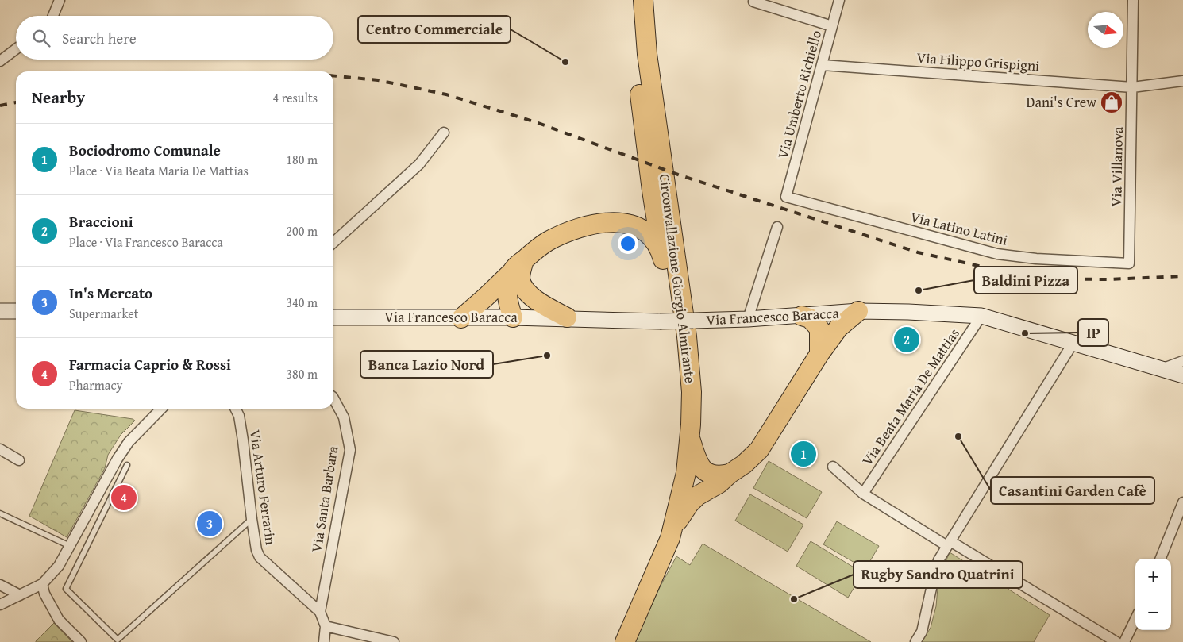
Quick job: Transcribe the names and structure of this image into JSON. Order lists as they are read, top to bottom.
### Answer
{
  "streets": {
    "highway": ["Circonvallazione Giorgio Almirante"],
    "main road": ["Via Francesco Baracca"],
    "street": [
      "Via Filippo Grispigni",
      "Via Umberto Richiello",
      "Via Villanova",
      "Via Latino Latini",
      "Via Beata Maria De Mattias",
      "Via Arturo Ferrarin",
      "Via Santa Barbara"
    ]
  },
  "crossings": [
    ["Via Filippo Grispigni", "Via Umberto Richiello"],
    ["Via Filippo Grispigni", "Via Villanova"],
    ["Via Umberto Richiello", "Via Latino Latini"],
    ["Via Villanova", "Via Latino Latini"],
    ["Via Francesco Baracca", "Via Beata Maria De Mattias"],
    ["Via Arturo Ferrarin", "Via Santa Barbara"]
  ],
  "places": {
    "other": [
      "Centro Commerciale",
      "Baldini Pizza",
      "IP",
      "Banca Lazio Nord",
      "Casantini Garden Cafè",
      "Rugby Sandro Quatrini"
    ],
    "shop": ["Dani's Crew"]
  },
  "north": "right",
  "page": {
    "search": "Search here",
    "heading": ["Nearby", "4 results"],
    "list": [
      {
        "mark": "1",
        "name": "Bociodromo Comunale",
        "note": "Place · Via Beata Maria De Mattias",
        "value": "180 m"
      },
      {
        "mark": "2",
        "name": "Braccioni",
        "note": "Place · Via Francesco Baracca",
        "value": "200 m"
      },
      {
        "mark": "3",
        "name": "In's Mercato",
        "note": "Supermarket",
        "value": "340 m"
      },
      {
        "mark": "4",
        "name": "Farmacia Caprio & Rossi",
        "note": "Pharmacy",
        "value": "380 m"
      }
    ],
    "pins": [
      "2",
      "1",
      "4",
      "3"
    ],
    "map_buttons": ["+", "−"]
  }
}
